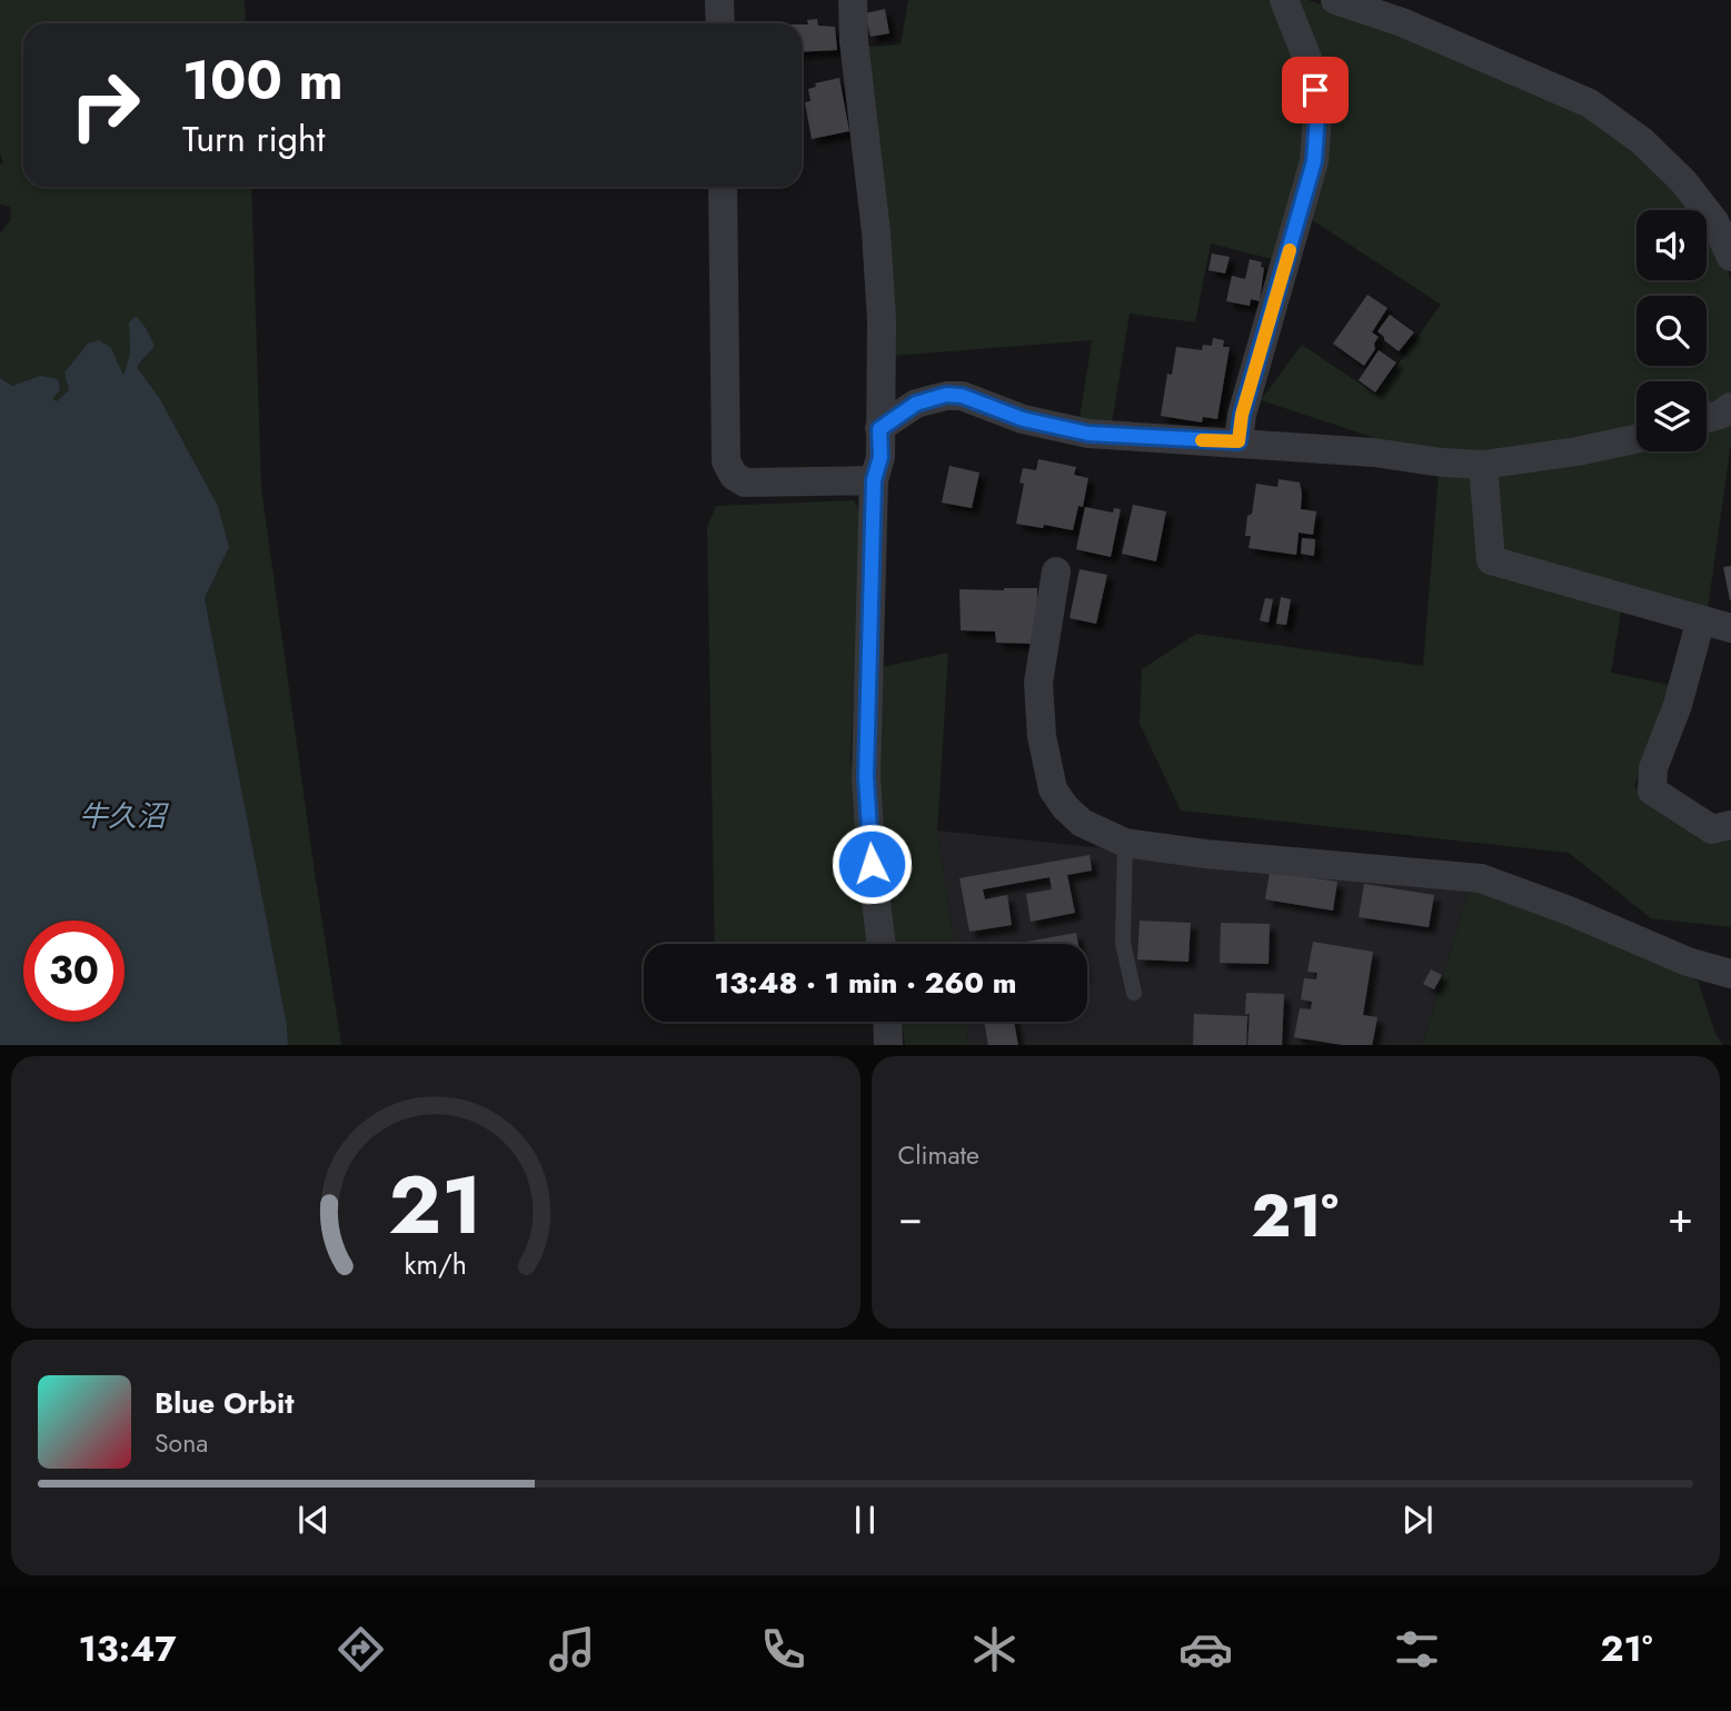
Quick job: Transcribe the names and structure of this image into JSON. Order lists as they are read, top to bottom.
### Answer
{
  "water": ["牛久沼"],
  "page": {
    "turn": ["100 m", "Turn right"],
    "limit": "30",
    "trip": "13:48 · 1 min · 260 m",
    "tile": "Climate",
    "heat": ["−", "21°", "+"],
    "song": ["Blue Orbit", "Sona"],
    "tabs": ["13:47", "21°"],
    "gauge": ["21", "km/h"]
  }
}
